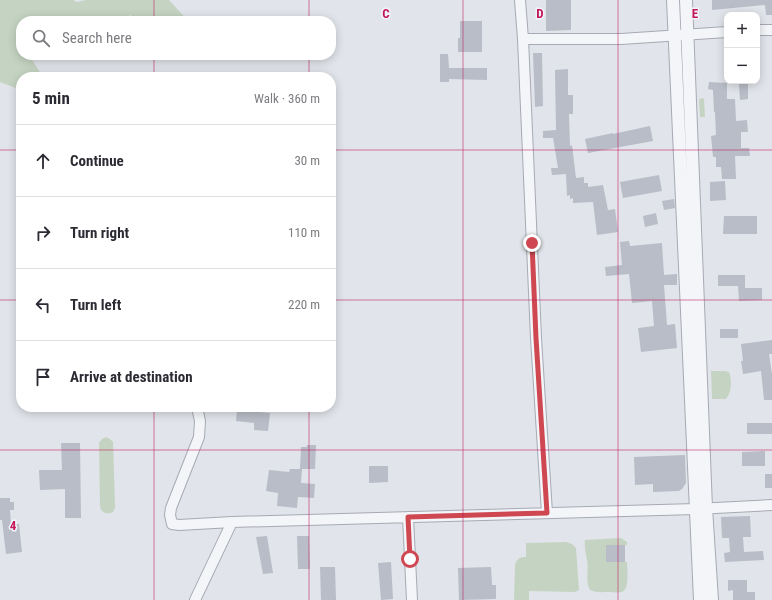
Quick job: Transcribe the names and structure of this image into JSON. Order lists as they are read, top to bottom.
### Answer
{
  "page": {
    "map_buttons": ["+", "−"],
    "search": "Search here",
    "heading": ["5 min", "Walk · 360 m"],
    "list": [
      ["Continue", "30 m"],
      ["Turn right", "110 m"],
      ["Turn left", "220 m"],
      "Arrive at destination"
    ]
  },
  "grid": {
    "columns": ["C", "D", "E"],
    "rows": ["4"]
  }
}
